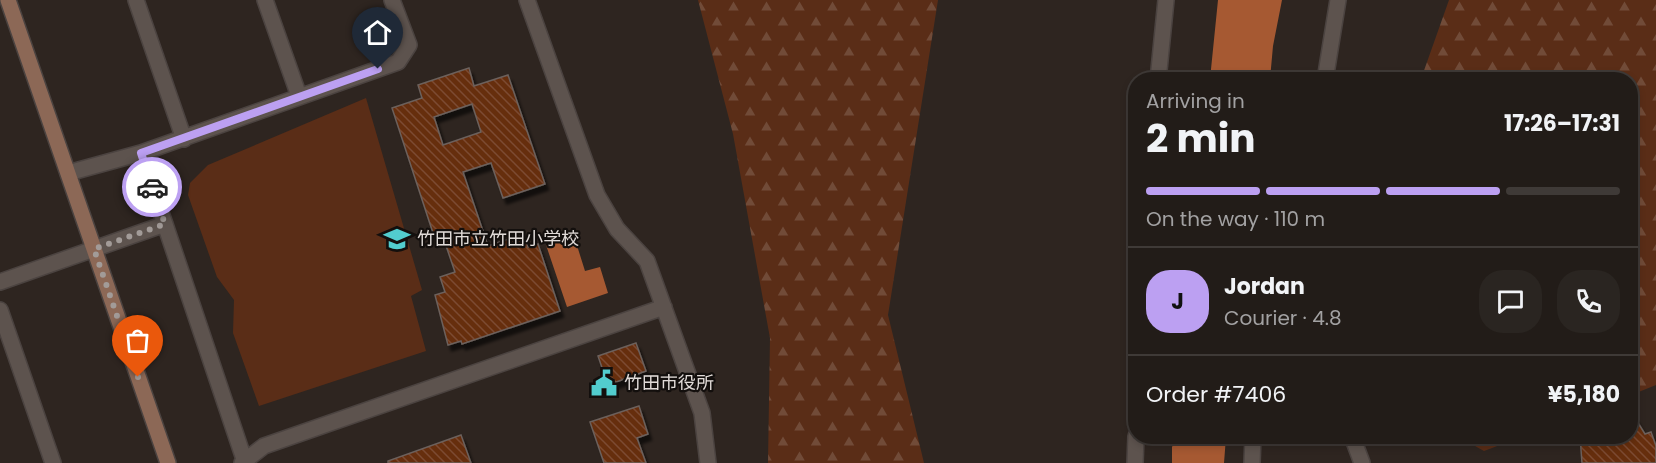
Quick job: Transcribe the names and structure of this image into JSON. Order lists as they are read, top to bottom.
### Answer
{
  "places": {
    "school or university": ["竹田市立竹田小学校"],
    "public building": ["竹田市役所"]
  },
  "page": {
    "heading": ["2 min", "Arriving in", "17:26–17:31"],
    "panel": [
      "Jordan",
      "Courier · 4.8",
      "Order #7406",
      "¥5,180"
    ],
    "bar": "On the way · 110 m",
    "round": "J"
  }
}
